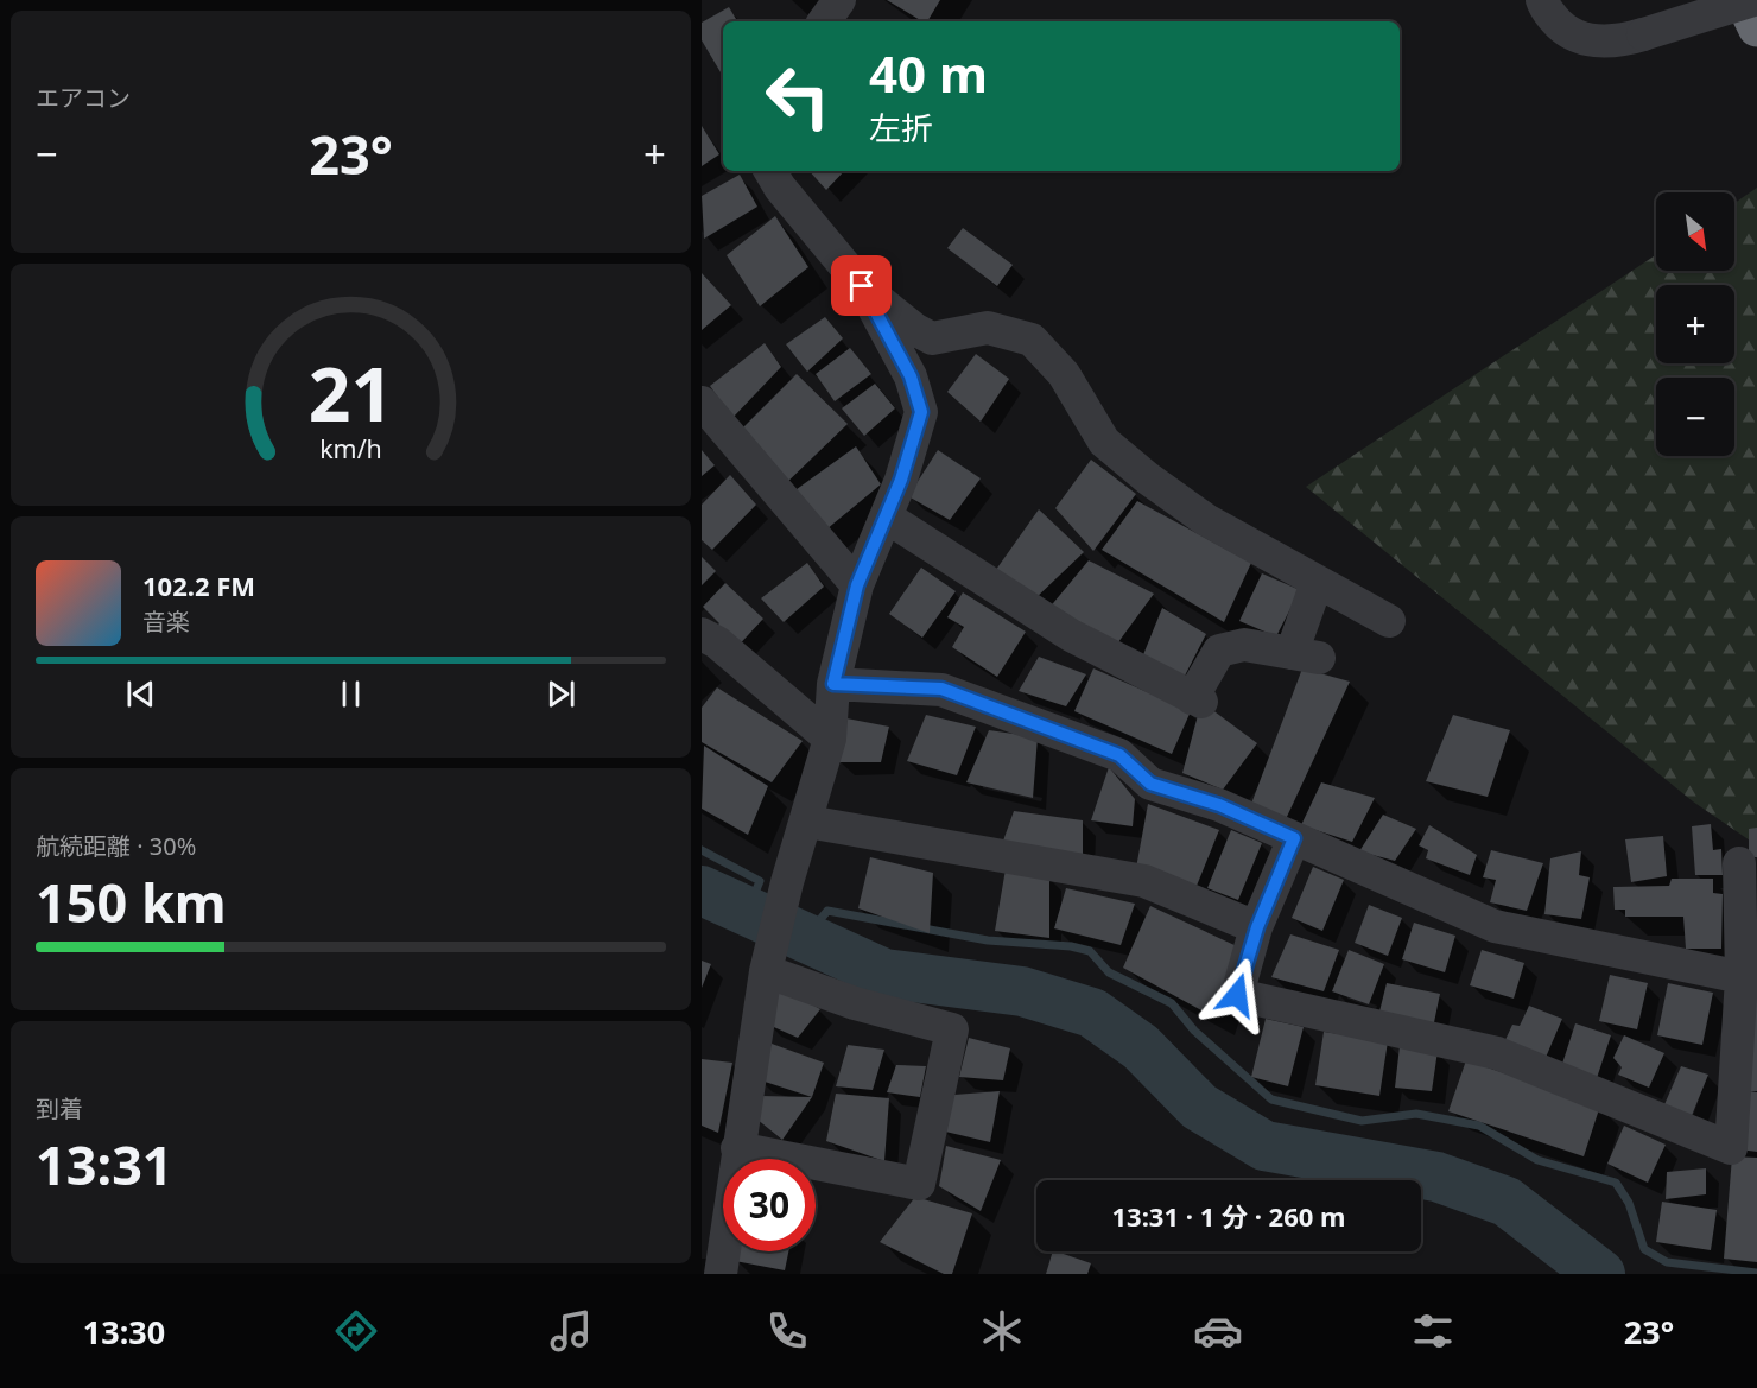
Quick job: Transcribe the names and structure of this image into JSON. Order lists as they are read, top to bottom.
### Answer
{
  "north": "bottom right",
  "page": {
    "tile": [
      "エアコン",
      ["航続距離 · 30%", "150 km"],
      ["到着", "13:31"]
    ],
    "turn": ["40 m", "左折"],
    "heat": ["−", "23°", "+"],
    "map_buttons": ["+", "−"],
    "song": ["102.2 FM", "音楽"],
    "limit": "30",
    "trip": "13:31 · 1 分 · 260 m",
    "tabs": ["13:30", "23°"],
    "gauge": ["21", "km/h"]
  }
}
